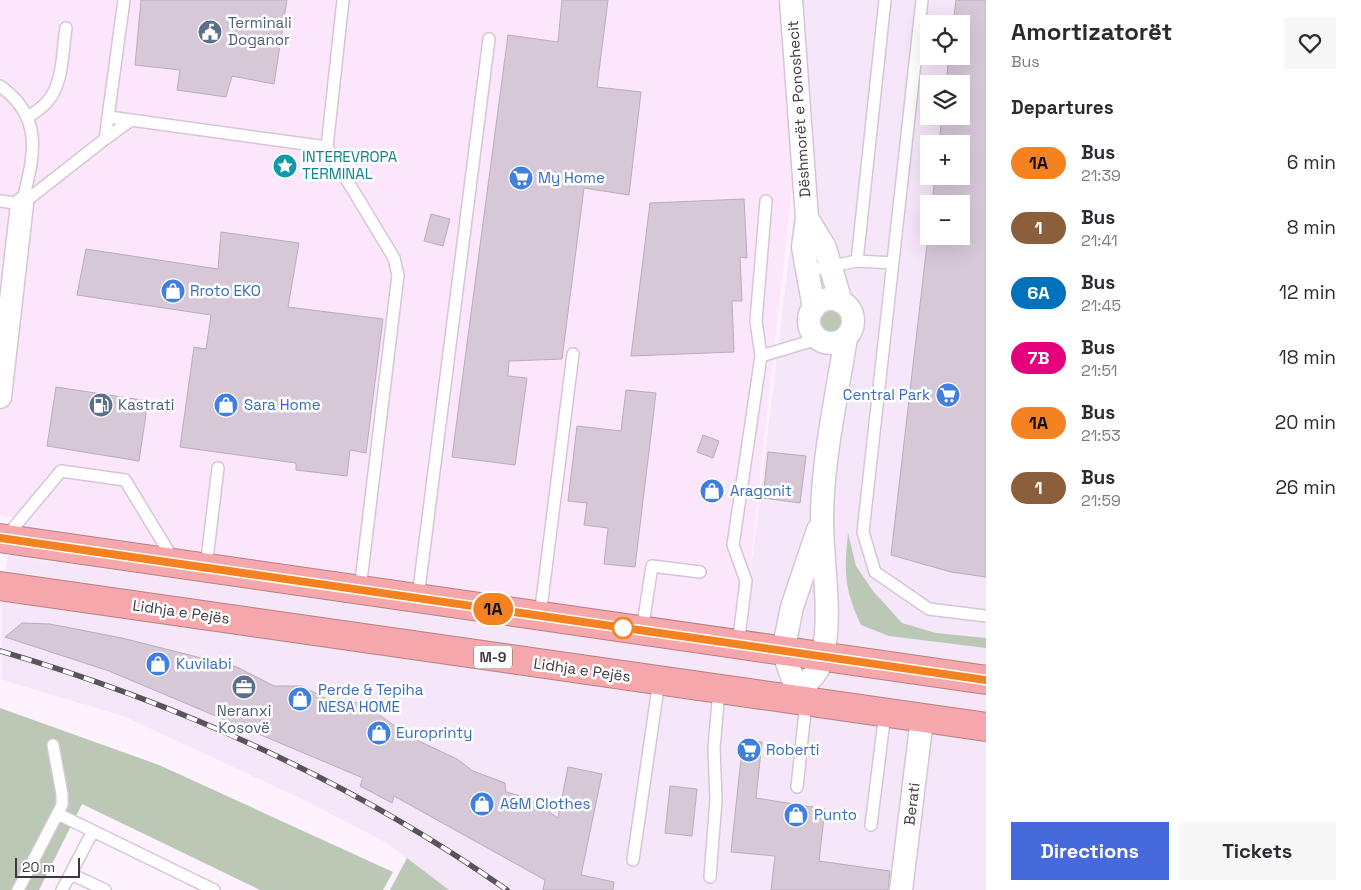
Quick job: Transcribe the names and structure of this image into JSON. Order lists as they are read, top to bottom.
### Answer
{
  "streets": {
    "highway": ["Lidhja e Pejës", "M-9"],
    "street": ["Dëshmorët e Ponoshecit", "Berati"]
  },
  "crossings": [
    ["Dëshmorët e Ponoshecit", "Lidhja e Pejës"],
    ["Lidhja e Pejës", "Berati"]
  ],
  "places": {
    "public building": ["Terminali Doganor"],
    "place": ["INTEREVROPA TERMINAL"],
    "supermarket": ["My Home", "Central Park", "Roberti"],
    "shop": [
      "Rroto EKO",
      "Sara Home",
      "Aragonit",
      "Kuvilabi",
      "Perde & Tepiha NESA HOME",
      "Europrinty",
      "A&M Clothes",
      "Punto"
    ],
    "fuel station": ["Kastrati"],
    "office": ["Neranxi Kosovë"]
  },
  "lines": ["bus line 1A"],
  "scale_bar": "20 m",
  "page": {
    "on_map": "1A",
    "heading": [
      ["Amortizatorët", "Bus"],
      "Departures"
    ],
    "map_buttons": ["+", "−"],
    "list": [
      {
        "mark": "1A",
        "name": "Bus",
        "note": "21:39",
        "value": "6 min"
      },
      {
        "mark": "1",
        "name": "Bus",
        "note": "21:41",
        "value": "8 min"
      },
      {
        "mark": "6A",
        "name": "Bus",
        "note": "21:45",
        "value": "12 min"
      },
      {
        "mark": "7B",
        "name": "Bus",
        "note": "21:51",
        "value": "18 min"
      },
      {
        "mark": "1A",
        "name": "Bus",
        "note": "21:53",
        "value": "20 min"
      },
      {
        "mark": "1",
        "name": "Bus",
        "note": "21:59",
        "value": "26 min"
      }
    ],
    "buttons": ["Directions", "Tickets"],
    "scale": "20 m"
  }
}
